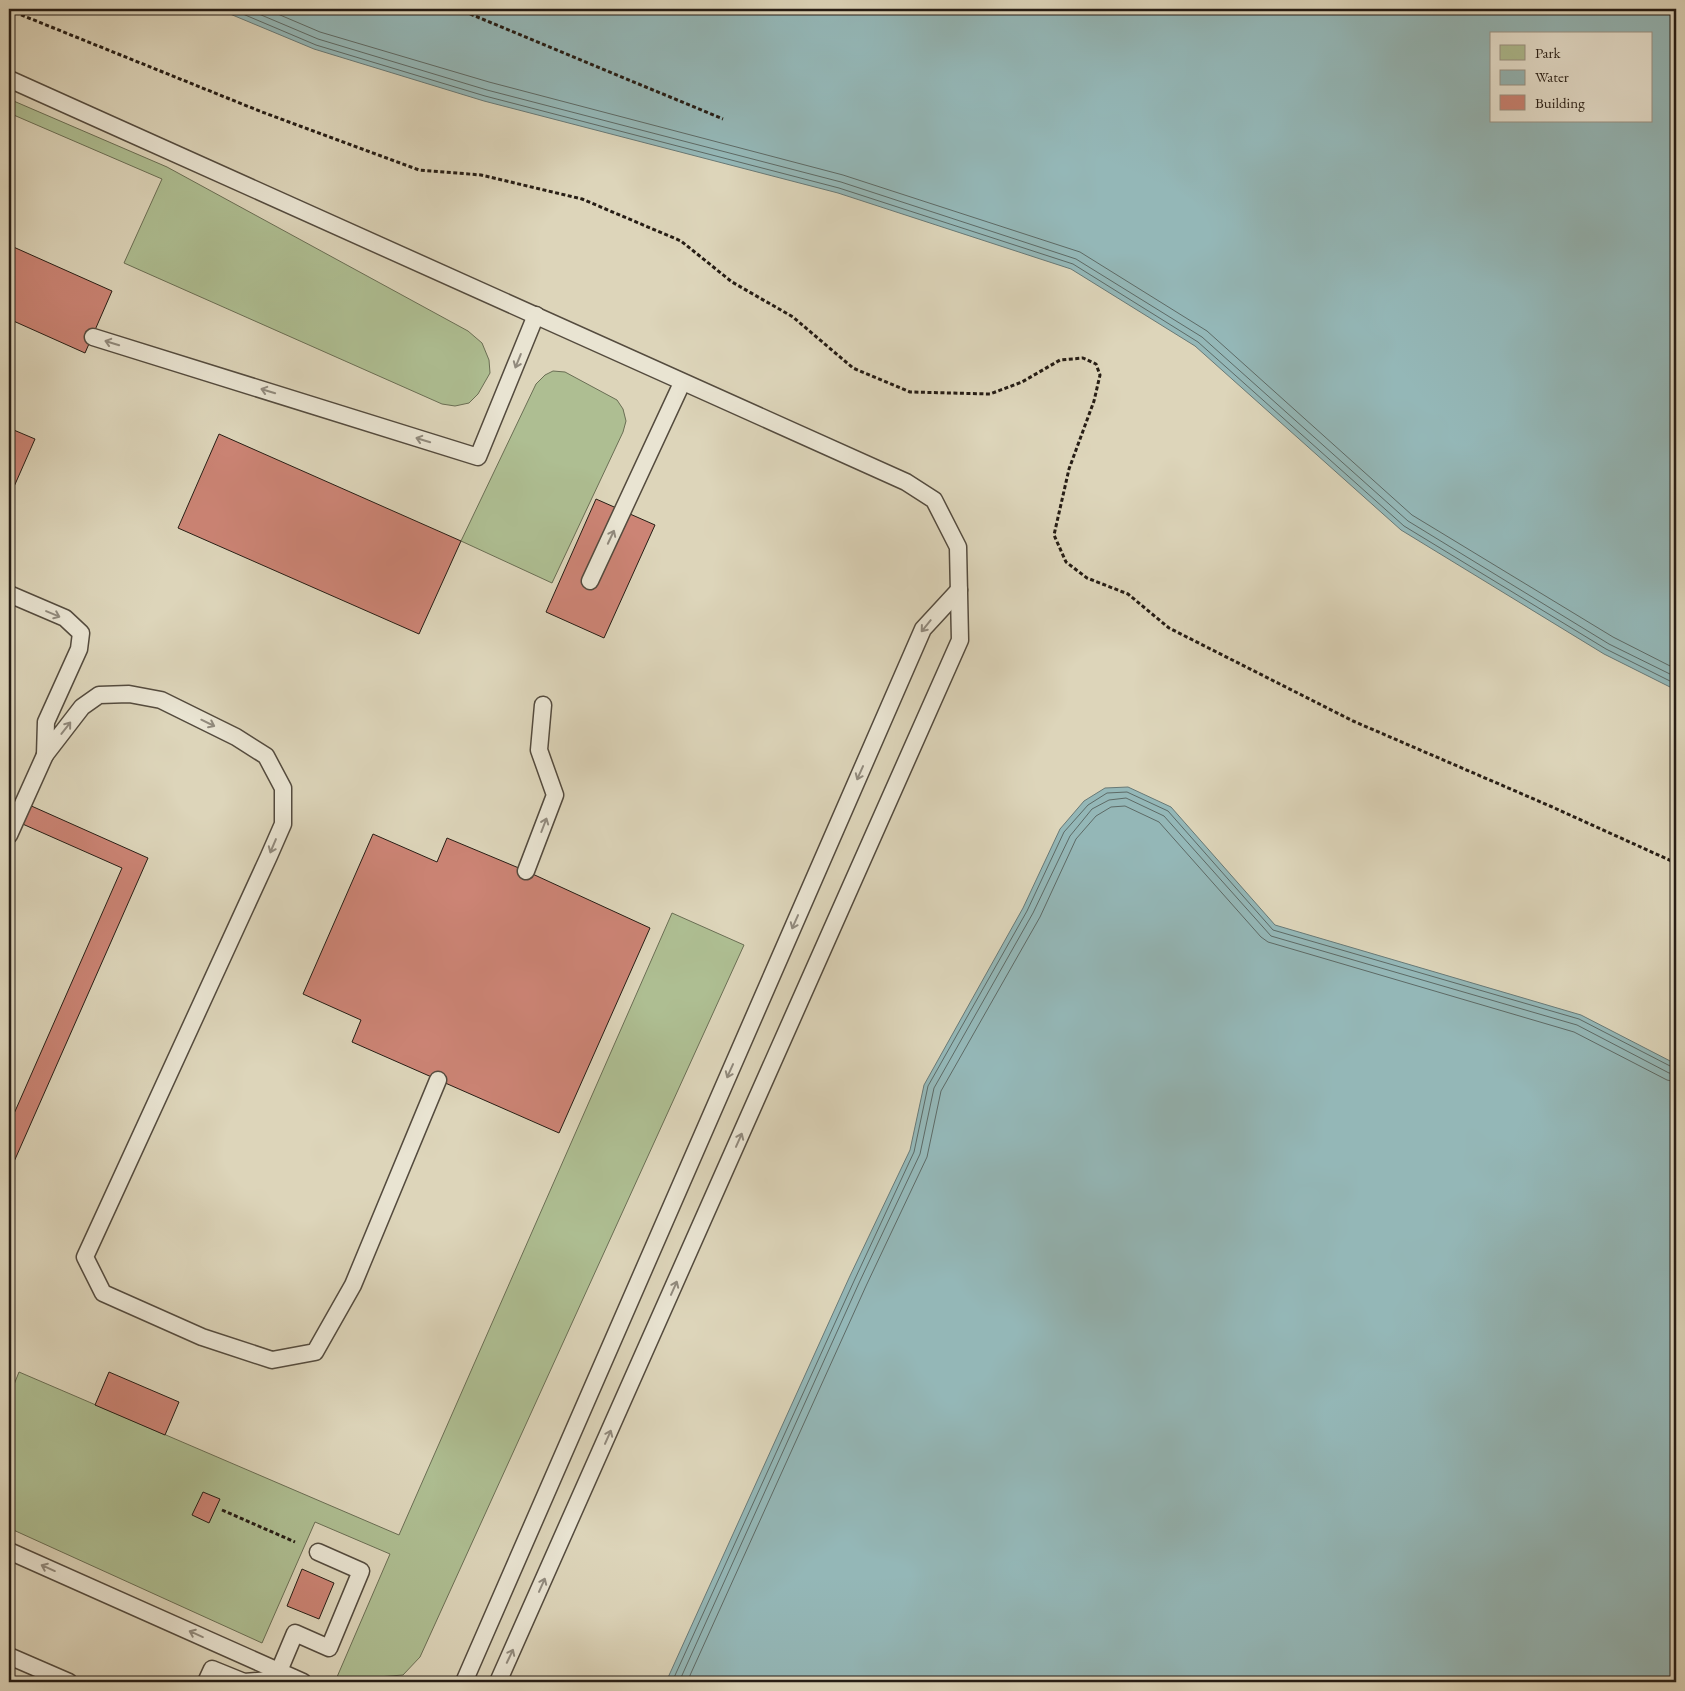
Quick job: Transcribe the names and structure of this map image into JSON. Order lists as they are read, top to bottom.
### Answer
{
  "legend": ["Park", "Water", "Building"]
}
